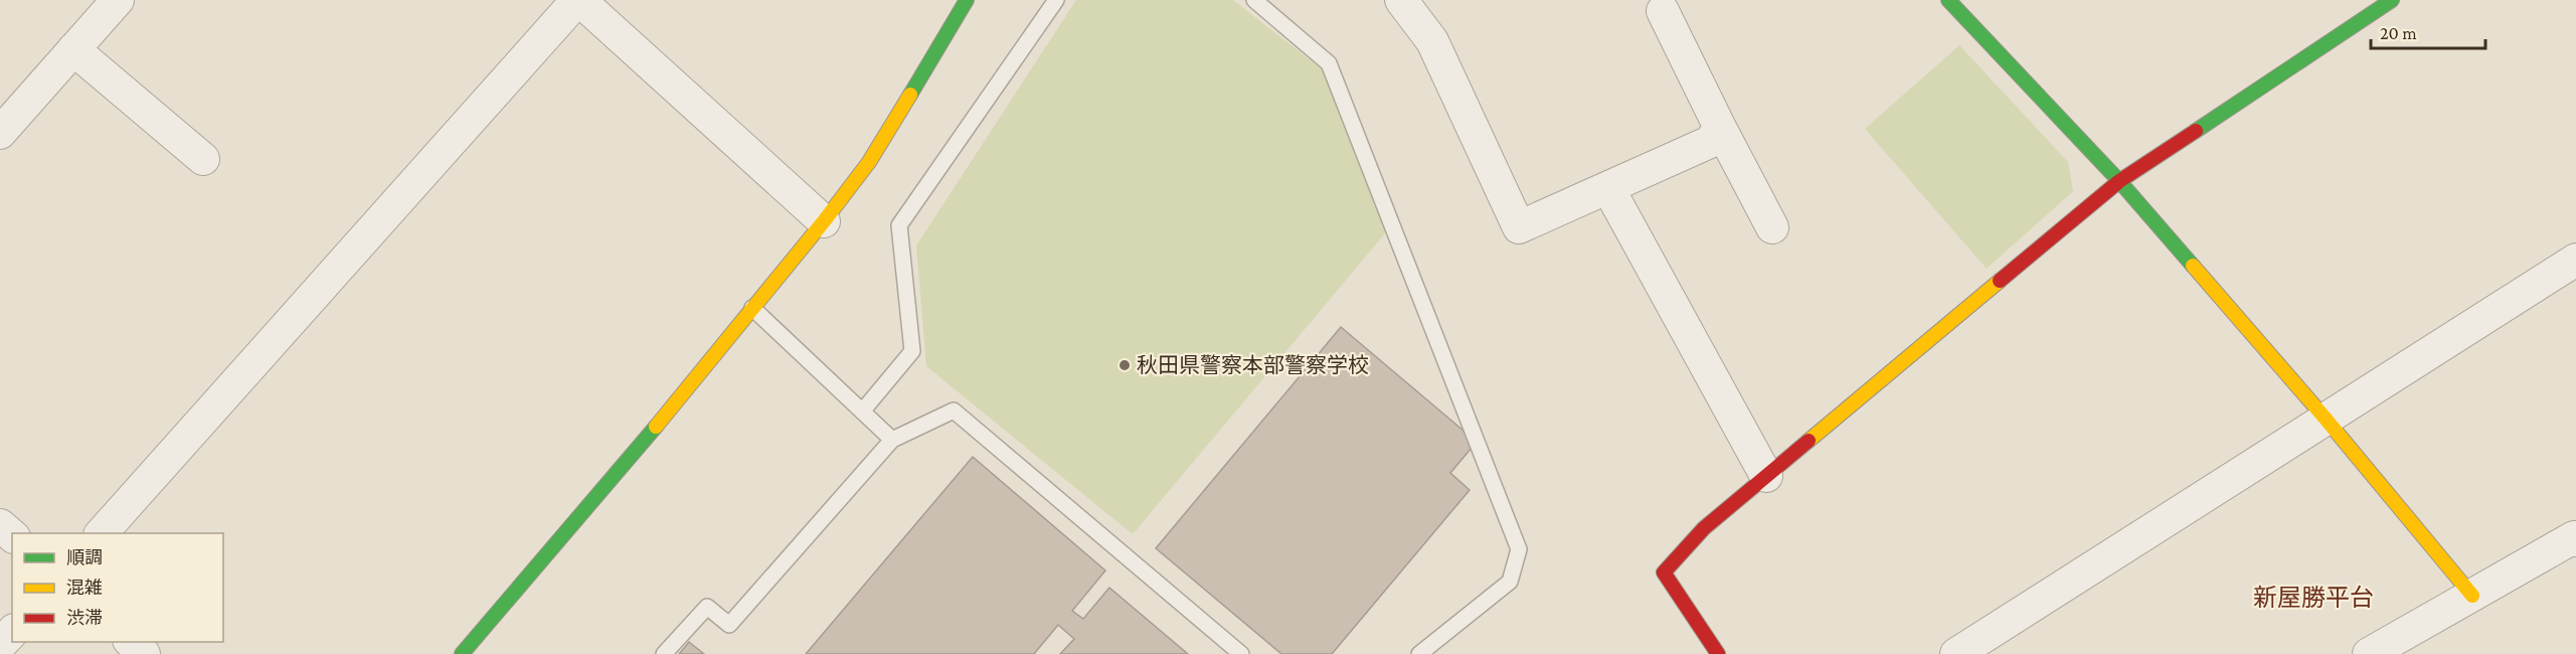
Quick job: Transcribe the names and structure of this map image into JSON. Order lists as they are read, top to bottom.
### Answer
{
  "districts": ["新屋勝平台"],
  "places": ["秋田県警察本部警察学校"],
  "legend": ["順調", "混雑", "渋滞"],
  "scale_bar": "20 m"
}
